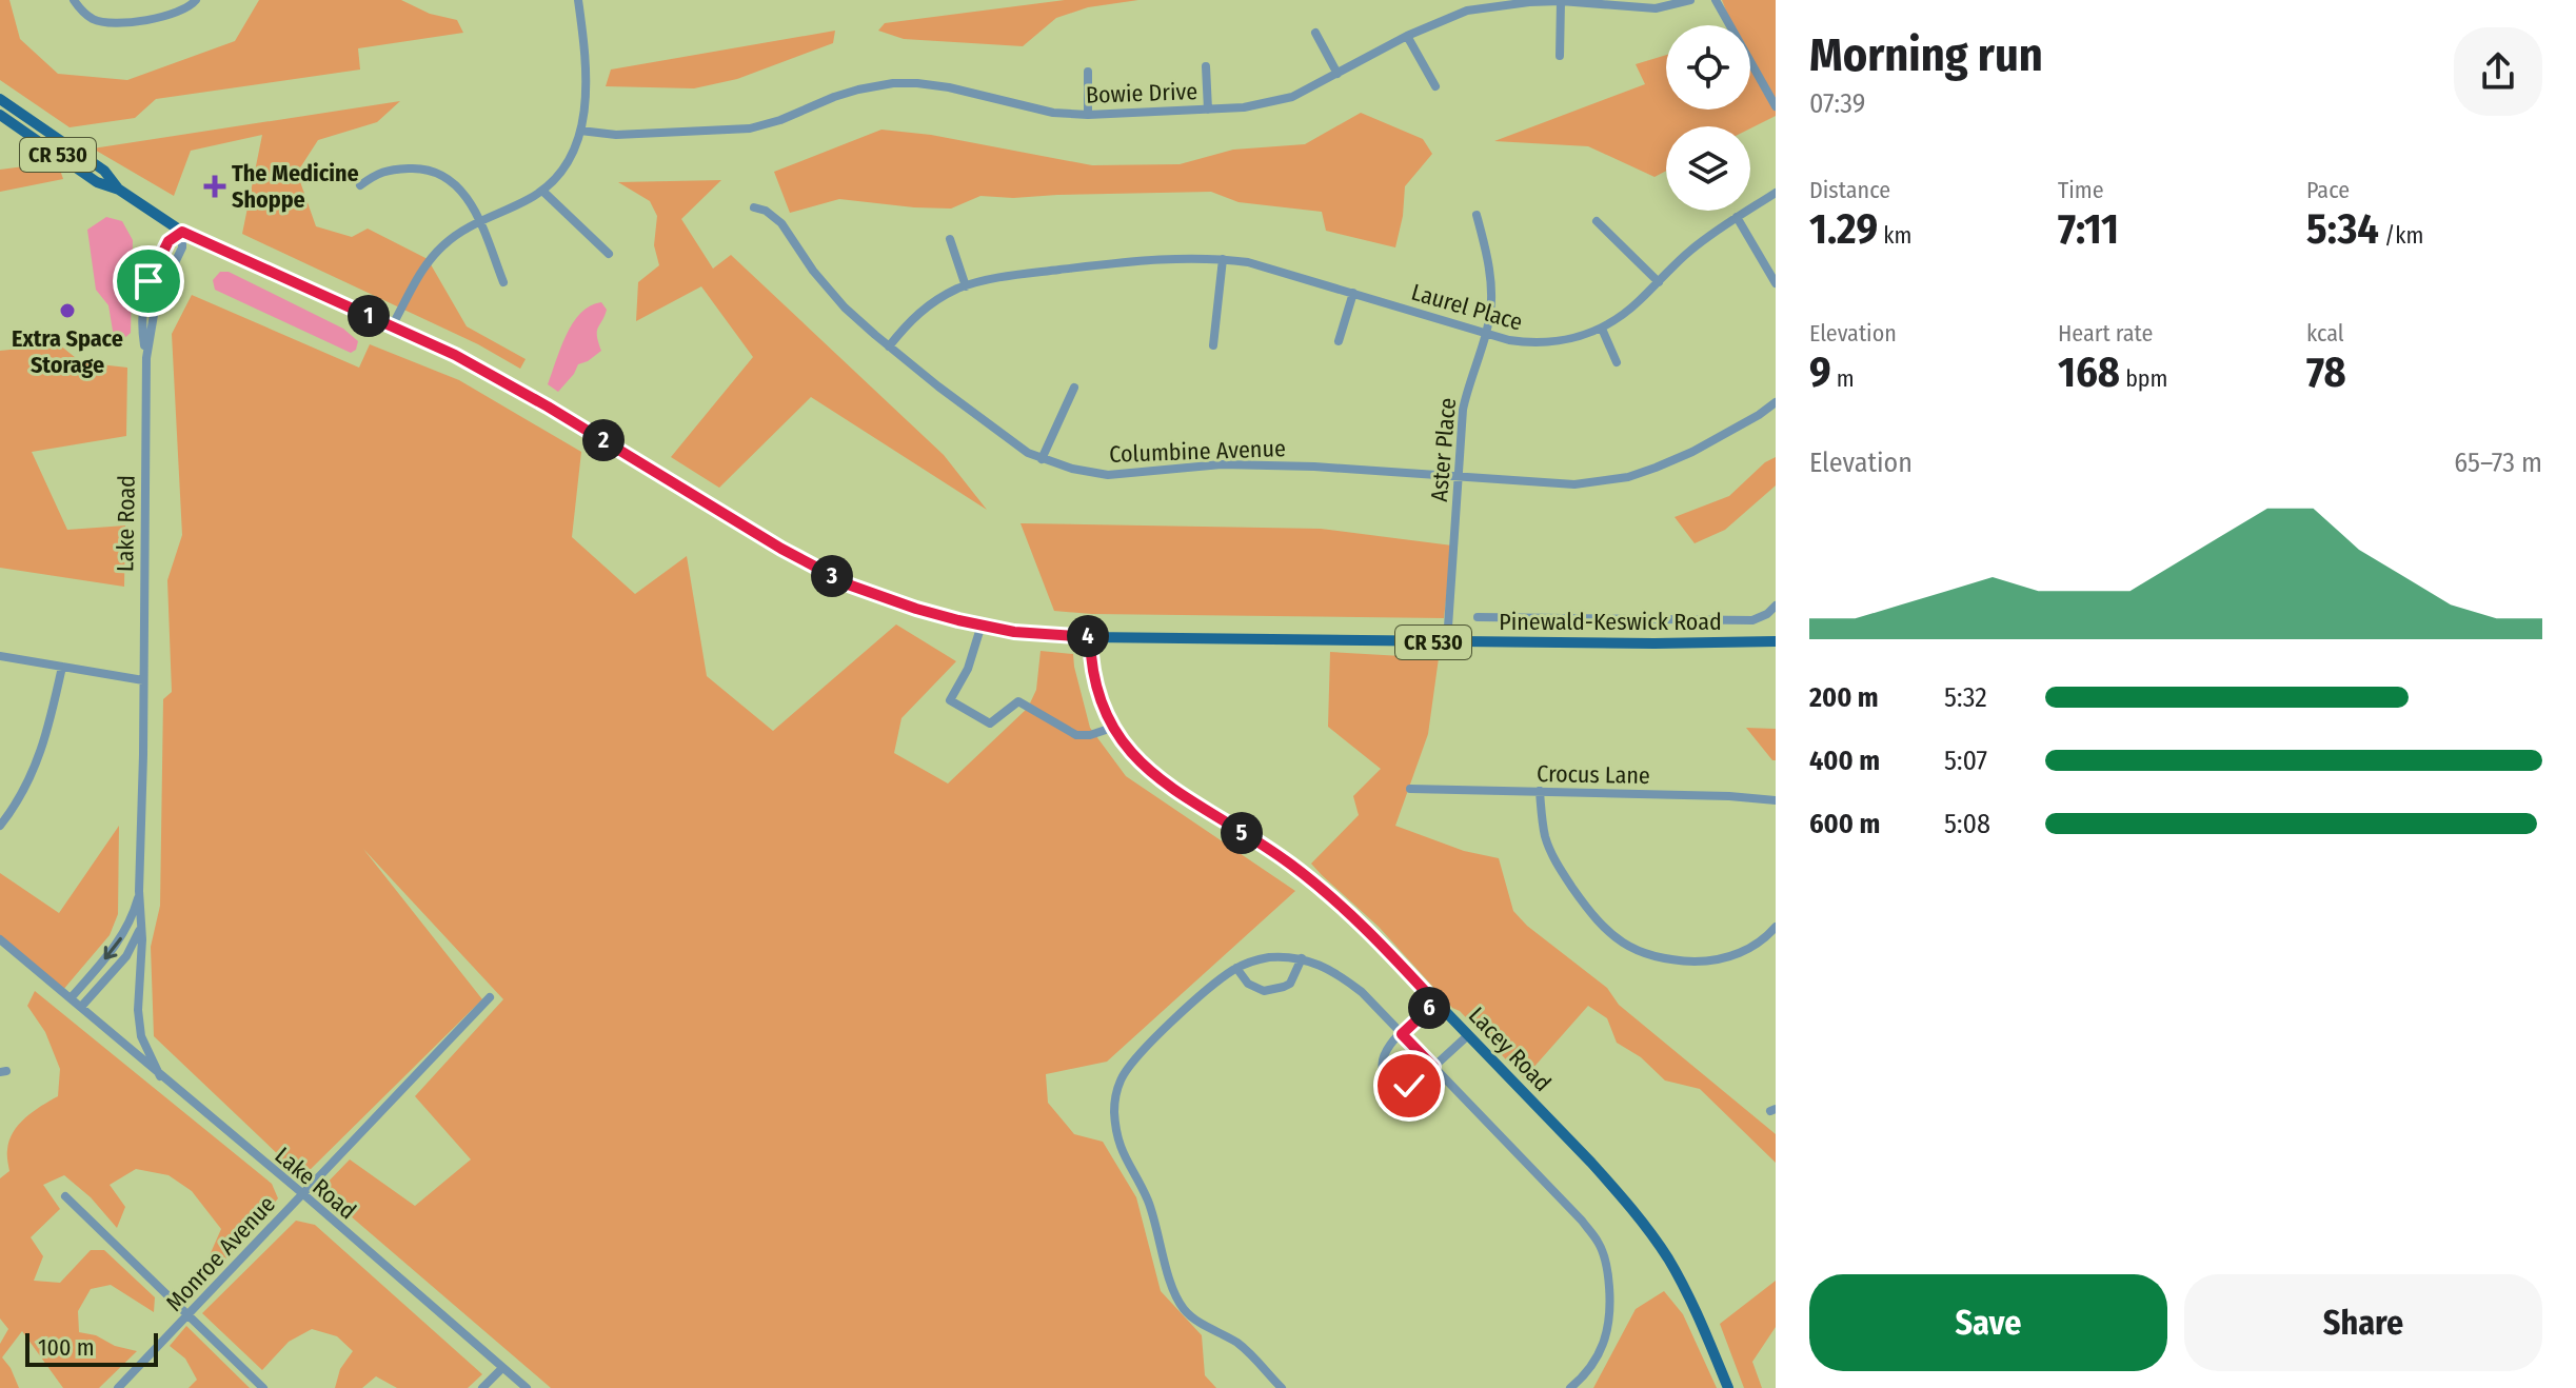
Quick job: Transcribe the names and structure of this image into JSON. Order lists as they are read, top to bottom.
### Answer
{
  "streets": {
    "main road": ["CR 530", "Pinewald-Keswick Road", "Lacey Road"],
    "street": [
      "Bowie Drive",
      "Laurel Place",
      "Aster Place",
      "Columbine Avenue",
      "Lake Road",
      "Crocus Lane",
      "Monroe Avenue"
    ]
  },
  "crossings": [
    ["CR 530", "Lake Road"],
    ["CR 530", "Pinewald-Keswick Road"],
    ["CR 530", "Lacey Road"],
    ["Laurel Place", "Aster Place"],
    ["Laurel Place", "Columbine Avenue"],
    ["Aster Place", "Columbine Avenue"],
    ["Aster Place", "Pinewald-Keswick Road"],
    ["Lake Road", "Monroe Avenue"],
    ["Pinewald-Keswick Road", "Lacey Road"]
  ],
  "places": {
    "health": ["The Medicine Shoppe"],
    "other": ["Extra Space Storage"]
  },
  "scale_bar": "100 m",
  "page": {
    "heading": ["Morning run", "07:39"],
    "stats": [
      ["Distance", "1.29 km"],
      ["Time", "7:11"],
      ["Pace", "5:34 /km"],
      ["Elevation", "9 m"],
      ["Heart rate", "168 bpm"],
      ["kcal", "78"]
    ],
    "pins": [
      "1",
      "2",
      "3",
      "4",
      "5",
      "6"
    ],
    "chart": ["Elevation", "65–73 m"],
    "list": [
      {
        "name": "200 m",
        "note": "5:32"
      },
      {
        "name": "400 m",
        "note": "5:07"
      },
      {
        "name": "600 m",
        "note": "5:08"
      }
    ],
    "buttons": ["Save", "Share"],
    "scale": "100 m"
  }
}
